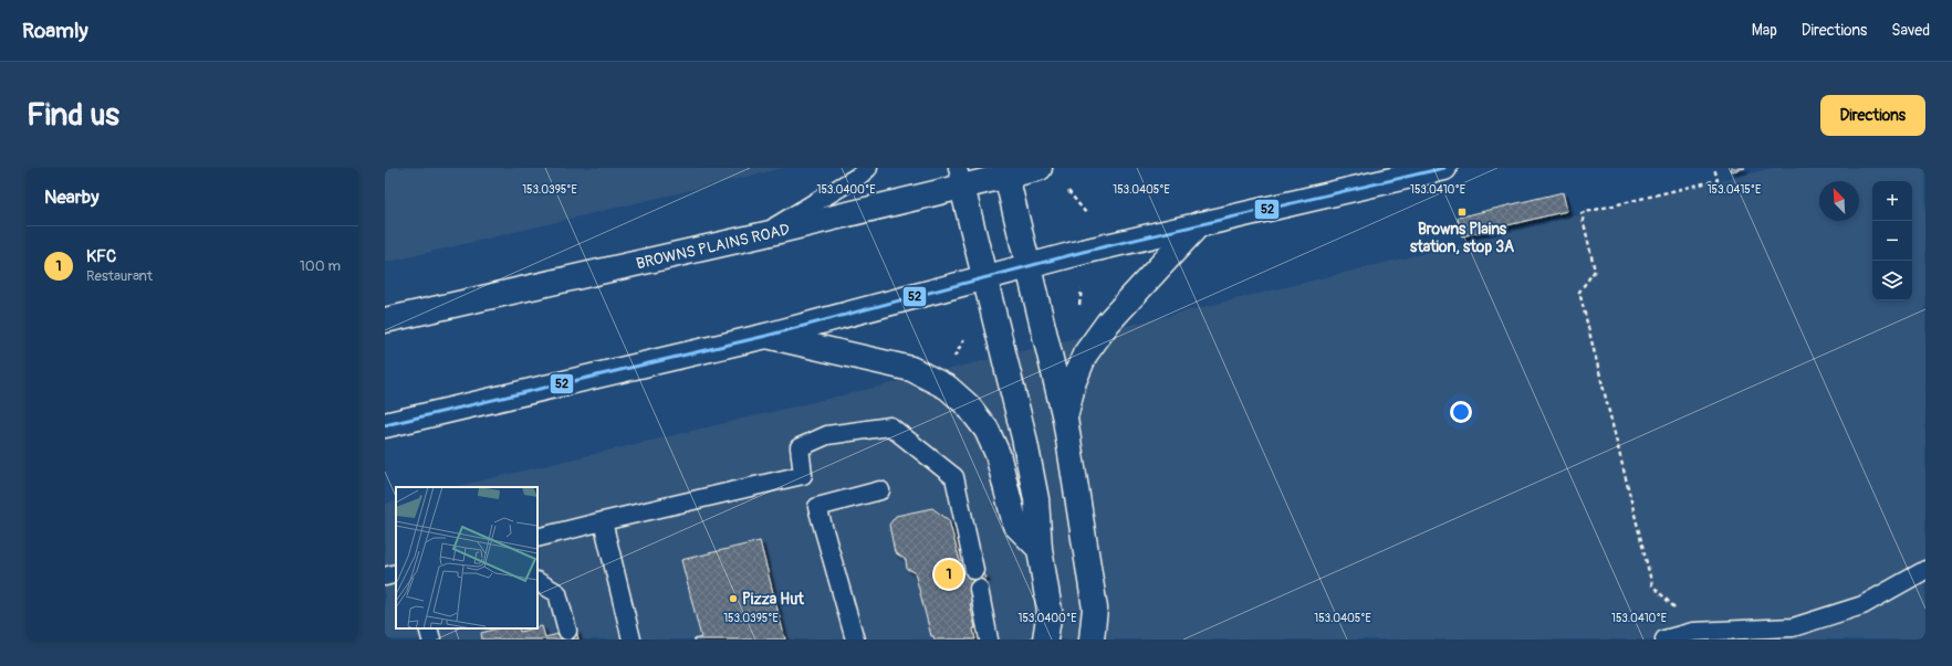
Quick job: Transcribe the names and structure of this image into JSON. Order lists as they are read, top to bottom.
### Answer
{
  "streets": {
    "main road": ["BROWNS PLAINS ROAD"]
  },
  "places": {
    "transit": ["Browns Plains station, stop 3A"],
    "other": ["Pizza Hut"]
  },
  "lines": ["transit line 52"],
  "north": "top left",
  "page": {
    "header": "Roamly",
    "nav": ["Map", "Directions", "Saved"],
    "buttons": "Directions",
    "title": "Find us",
    "heading": "Nearby",
    "map_buttons": ["+", "−"],
    "list": [
      {
        "mark": "1",
        "name": "KFC",
        "note": "Restaurant",
        "value": "100 m"
      }
    ],
    "pins": "1"
  },
  "coordinates": [
    "153.0395°E",
    "153.0400°E",
    "153.0405°E",
    "153.0410°E",
    "153.0415°E"
  ]
}
